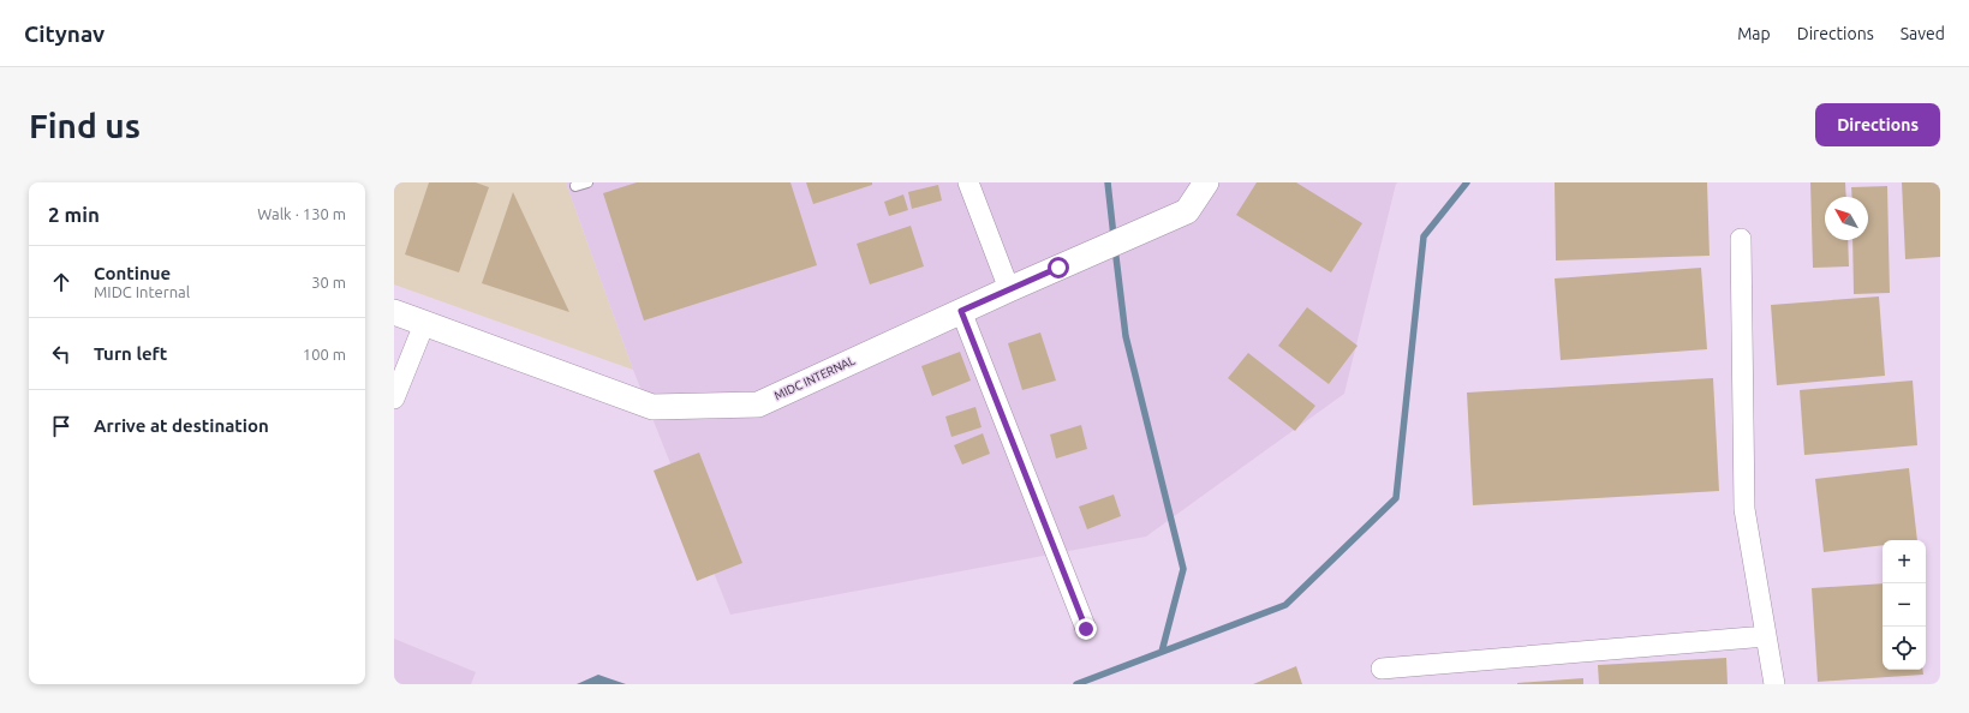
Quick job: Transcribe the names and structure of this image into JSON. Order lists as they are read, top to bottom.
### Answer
{
  "streets": {
    "street": ["MIDC INTERNAL"]
  },
  "north": "top left",
  "page": {
    "header": "Citynav",
    "nav": ["Map", "Directions", "Saved"],
    "buttons": "Directions",
    "title": "Find us",
    "heading": ["2 min", "Walk · 130 m"],
    "list": [
      ["Continue", "MIDC Internal", "30 m"],
      ["Turn left", "100 m"],
      "Arrive at destination"
    ],
    "map_buttons": ["+", "−"]
  }
}
